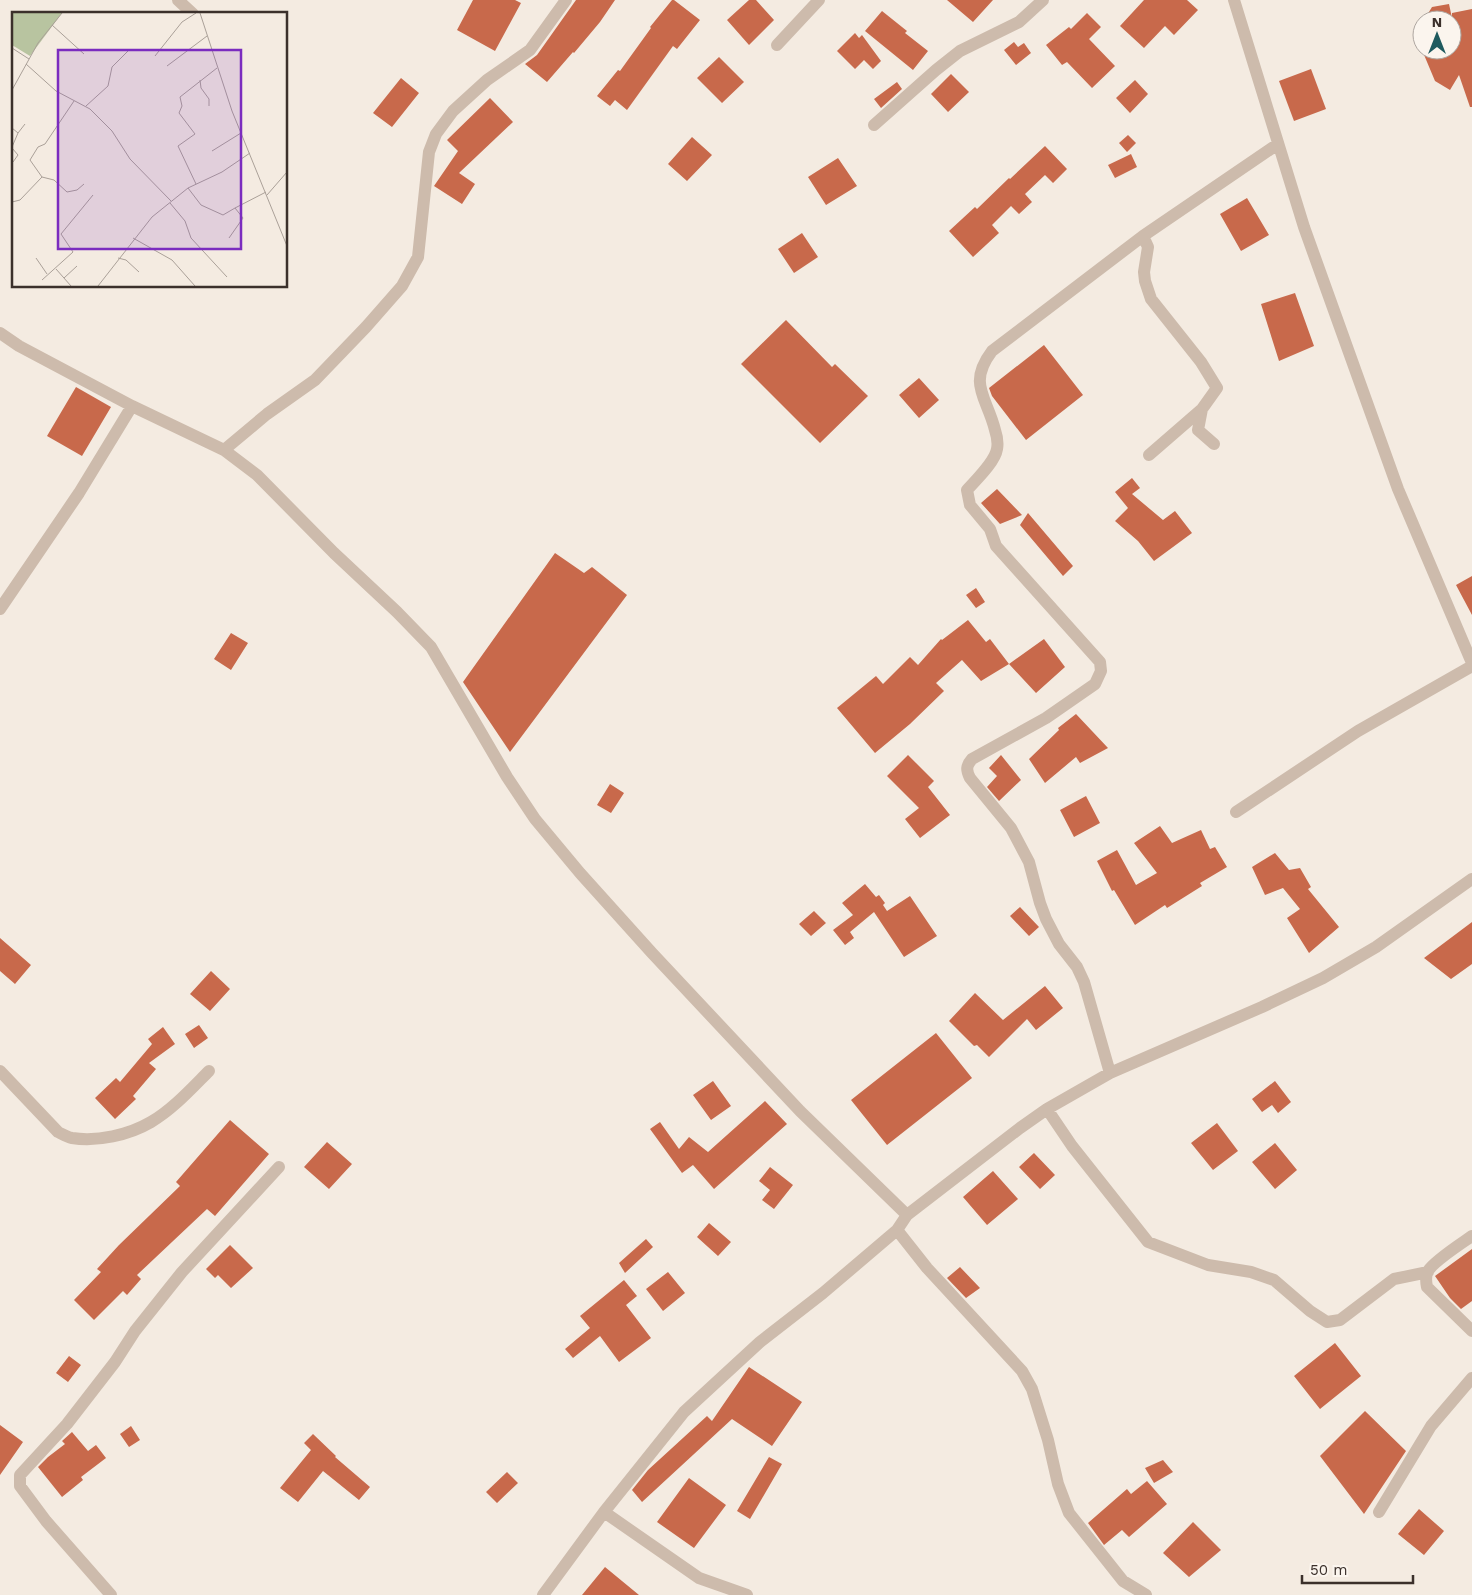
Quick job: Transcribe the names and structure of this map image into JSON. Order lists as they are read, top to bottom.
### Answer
{
  "scale_bar": "50 m",
  "north": "top"
}
